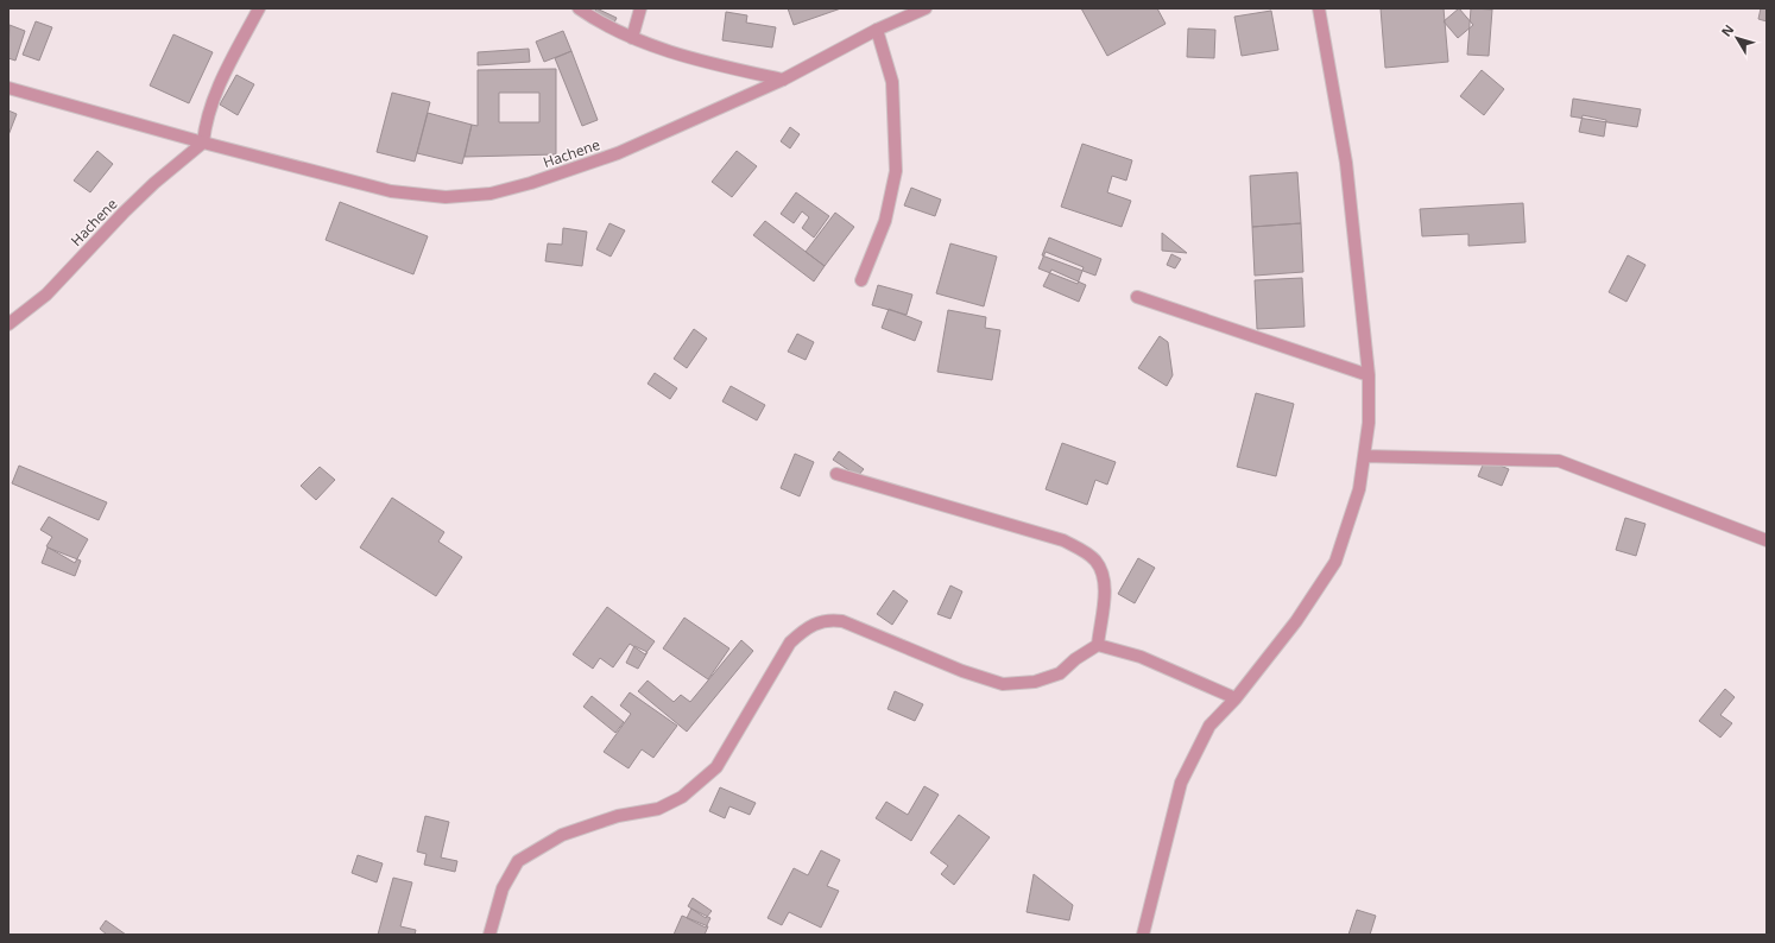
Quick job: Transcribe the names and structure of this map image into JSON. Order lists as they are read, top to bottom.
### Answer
{
  "streets": {
    "street": ["Hachene"]
  },
  "north": "top left"
}
